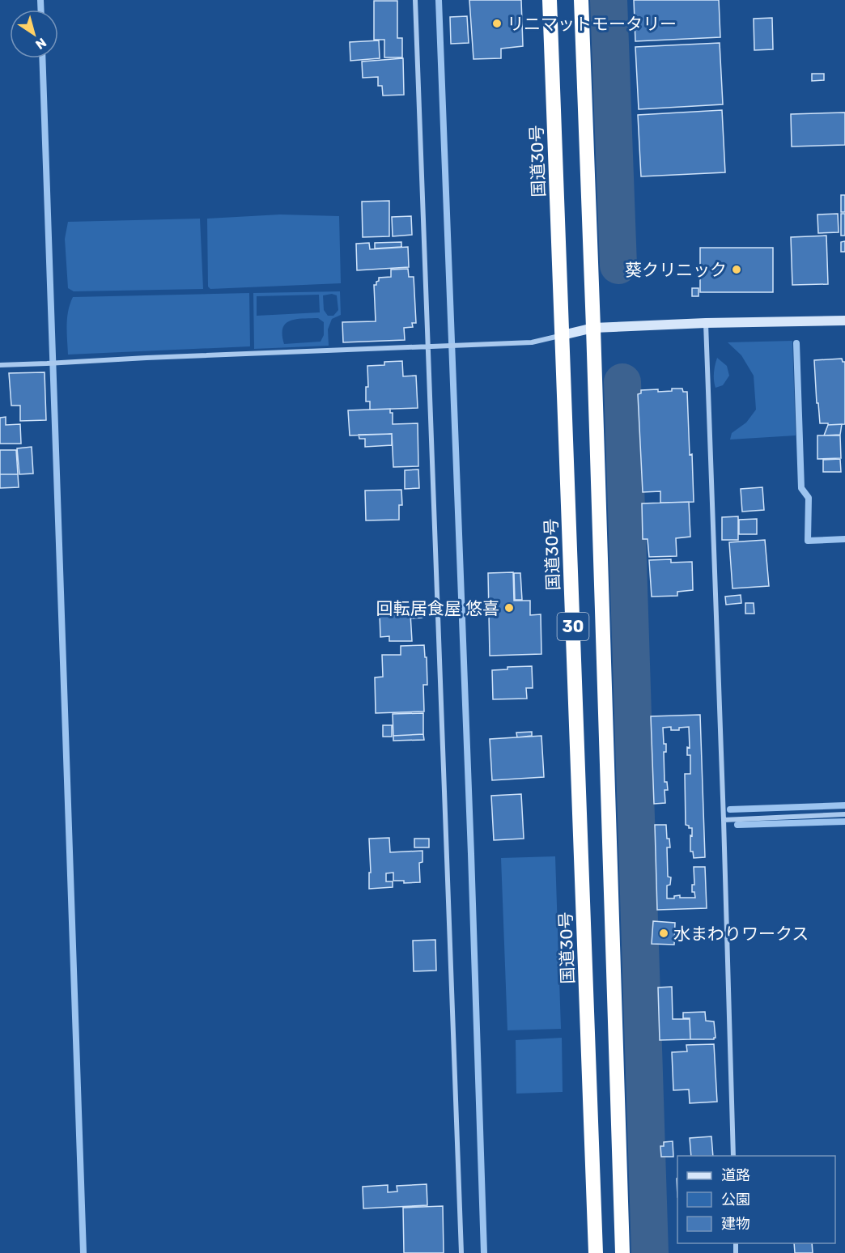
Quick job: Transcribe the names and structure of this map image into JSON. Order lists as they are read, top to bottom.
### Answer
{
  "streets": {
    "highway": ["国道30号", "30"]
  },
  "places": [
    "リニマットモータリー",
    "葵クリニック",
    "回転居食屋 悠喜",
    "水まわりワークス"
  ],
  "legend": ["道路", "公園", "建物"],
  "north": "bottom right"
}
